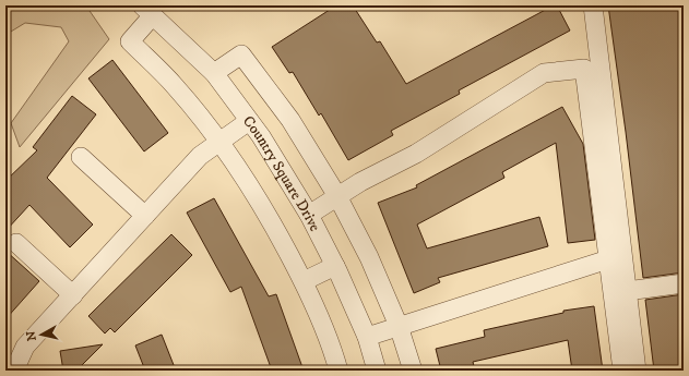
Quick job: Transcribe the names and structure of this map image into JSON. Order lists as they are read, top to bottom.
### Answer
{
  "streets": {
    "street": ["Country Square Drive"]
  },
  "north": "left"
}
